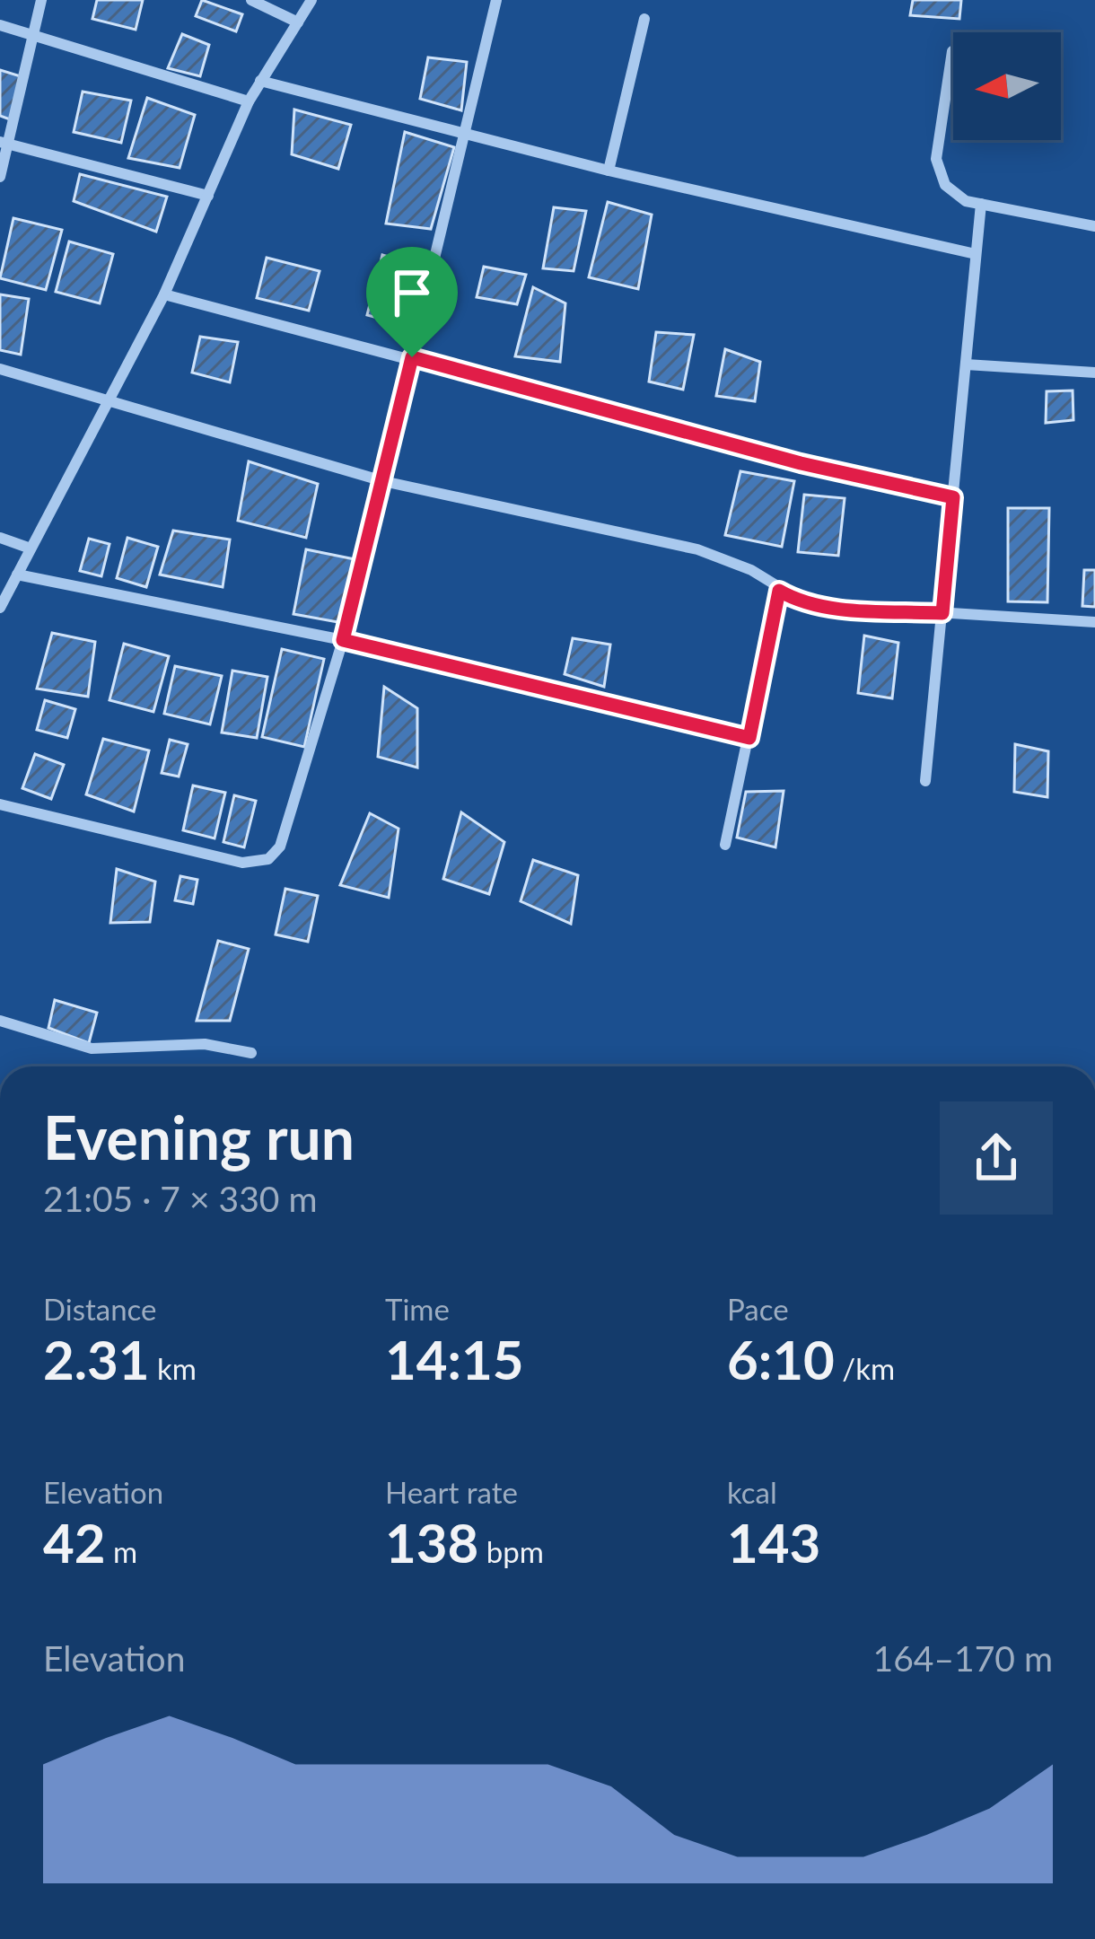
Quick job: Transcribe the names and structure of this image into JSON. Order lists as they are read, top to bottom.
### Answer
{
  "north": "left",
  "page": {
    "heading": ["Evening run", "21:05 · 7 × 330 m"],
    "stats": [
      ["Distance", "2.31 km"],
      ["Time", "14:15"],
      ["Pace", "6:10 /km"],
      ["Elevation", "42 m"],
      ["Heart rate", "138 bpm"],
      ["kcal", "143"]
    ],
    "chart": ["Elevation", "164–170 m"]
  }
}
